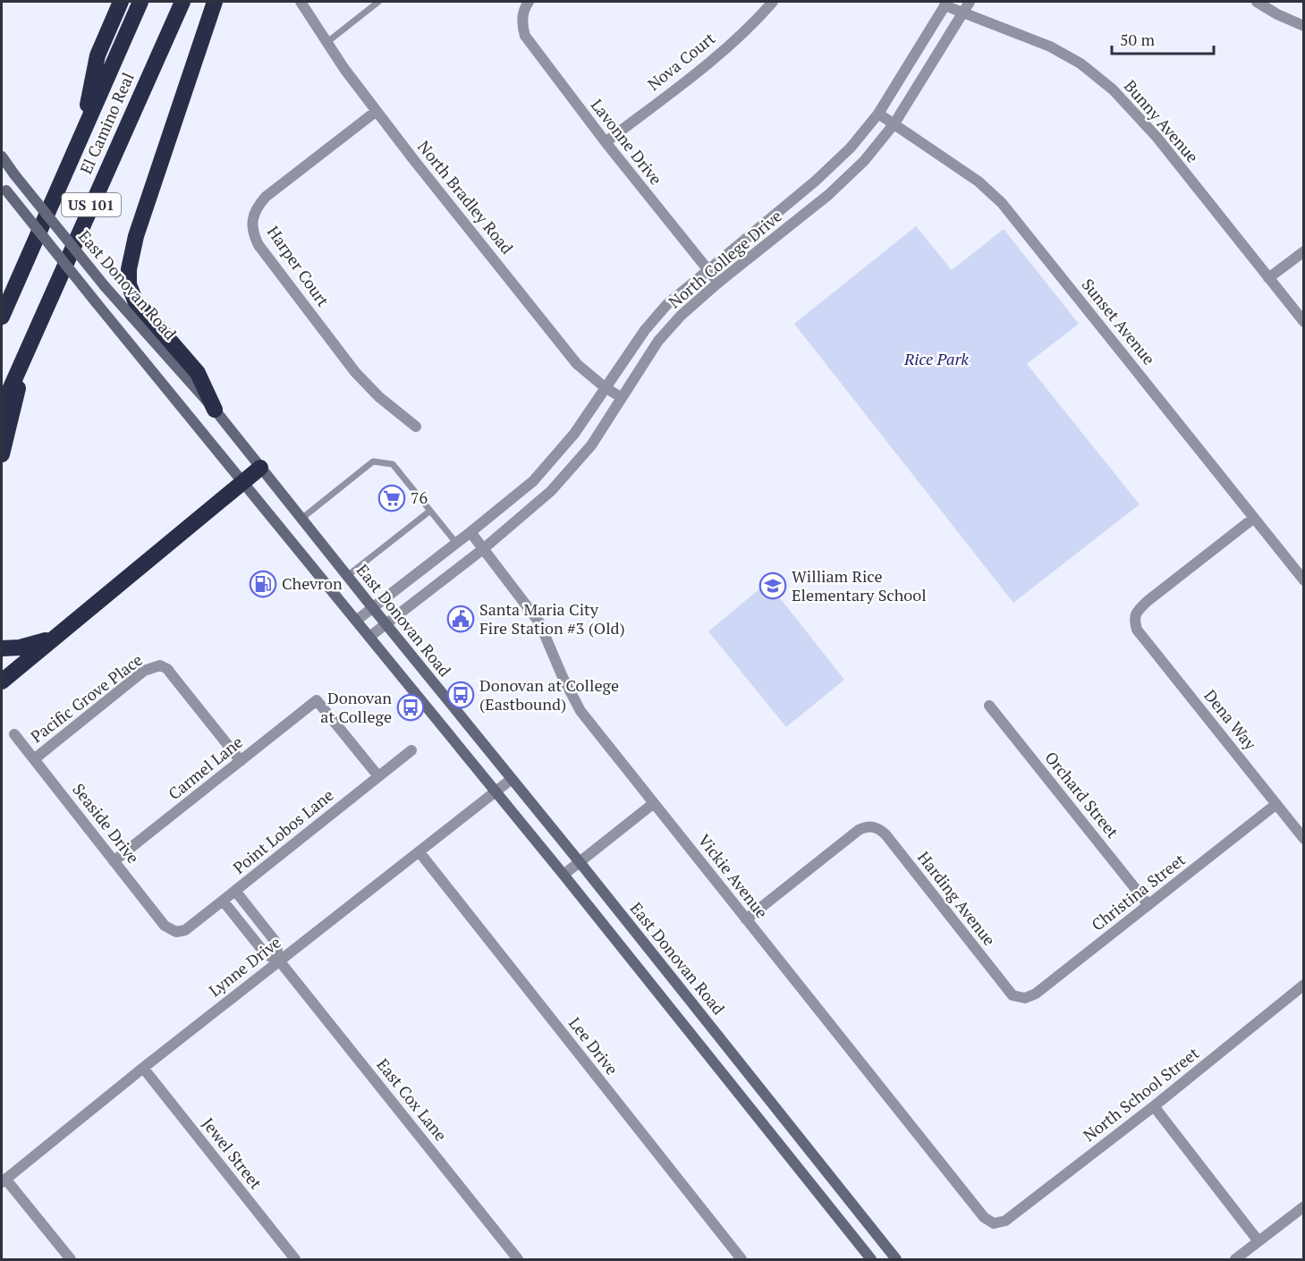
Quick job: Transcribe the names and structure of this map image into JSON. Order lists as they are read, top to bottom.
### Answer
{
  "streets": {
    "highway": ["El Camino Real", "US 101"],
    "main road": ["East Donovan Road"],
    "street": [
      "Nova Court",
      "Bunny Avenue",
      "Lavonne Drive",
      "North Bradley Road",
      "North College Drive",
      "Harper Court",
      "Sunset Avenue",
      "Pacific Grove Place",
      "Dena Way",
      "Carmel Lane",
      "Orchard Street",
      "Seaside Drive",
      "Point Lobos Lane",
      "Vickie Avenue",
      "Christina Street",
      "Harding Avenue",
      "Lynne Drive",
      "Lee Drive",
      "North School Street",
      "East Cox Lane",
      "Jewel Street"
    ]
  },
  "crossings": [
    ["Nova Court", "Lavonne Drive"],
    ["Bunny Avenue", "North College Drive"],
    ["Lavonne Drive", "North College Drive"],
    ["North Bradley Road", "North College Drive"],
    ["North Bradley Road", "Harper Court"],
    ["North College Drive", "East Donovan Road"],
    ["North College Drive", "Sunset Avenue"],
    ["North College Drive", "Vickie Avenue"],
    ["East Donovan Road", "Lynne Drive"],
    ["Sunset Avenue", "Dena Way"],
    ["Pacific Grove Place", "Carmel Lane"],
    ["Pacific Grove Place", "Seaside Drive"],
    ["Dena Way", "Christina Street"],
    ["Carmel Lane", "Seaside Drive"],
    ["Carmel Lane", "Point Lobos Lane"],
    ["Orchard Street", "Christina Street"],
    ["Seaside Drive", "Point Lobos Lane"],
    ["Point Lobos Lane", "East Cox Lane"],
    ["Vickie Avenue", "Harding Avenue"],
    ["Vickie Avenue", "North School Street"],
    ["Christina Street", "Harding Avenue"],
    ["Lynne Drive", "Lee Drive"],
    ["Lynne Drive", "East Cox Lane"],
    ["Lynne Drive", "Jewel Street"]
  ],
  "parks": ["Rice Park"],
  "places": {
    "supermarket": ["76"],
    "fuel station": ["Chevron"],
    "school or university": ["William Rice Elementary School"],
    "public building": ["Santa Maria City Fire Station #3 (Old)"],
    "bus stop": ["Donovan at College (Eastbound)", "Donovan at College"]
  },
  "scale_bar": "50 m"
}
